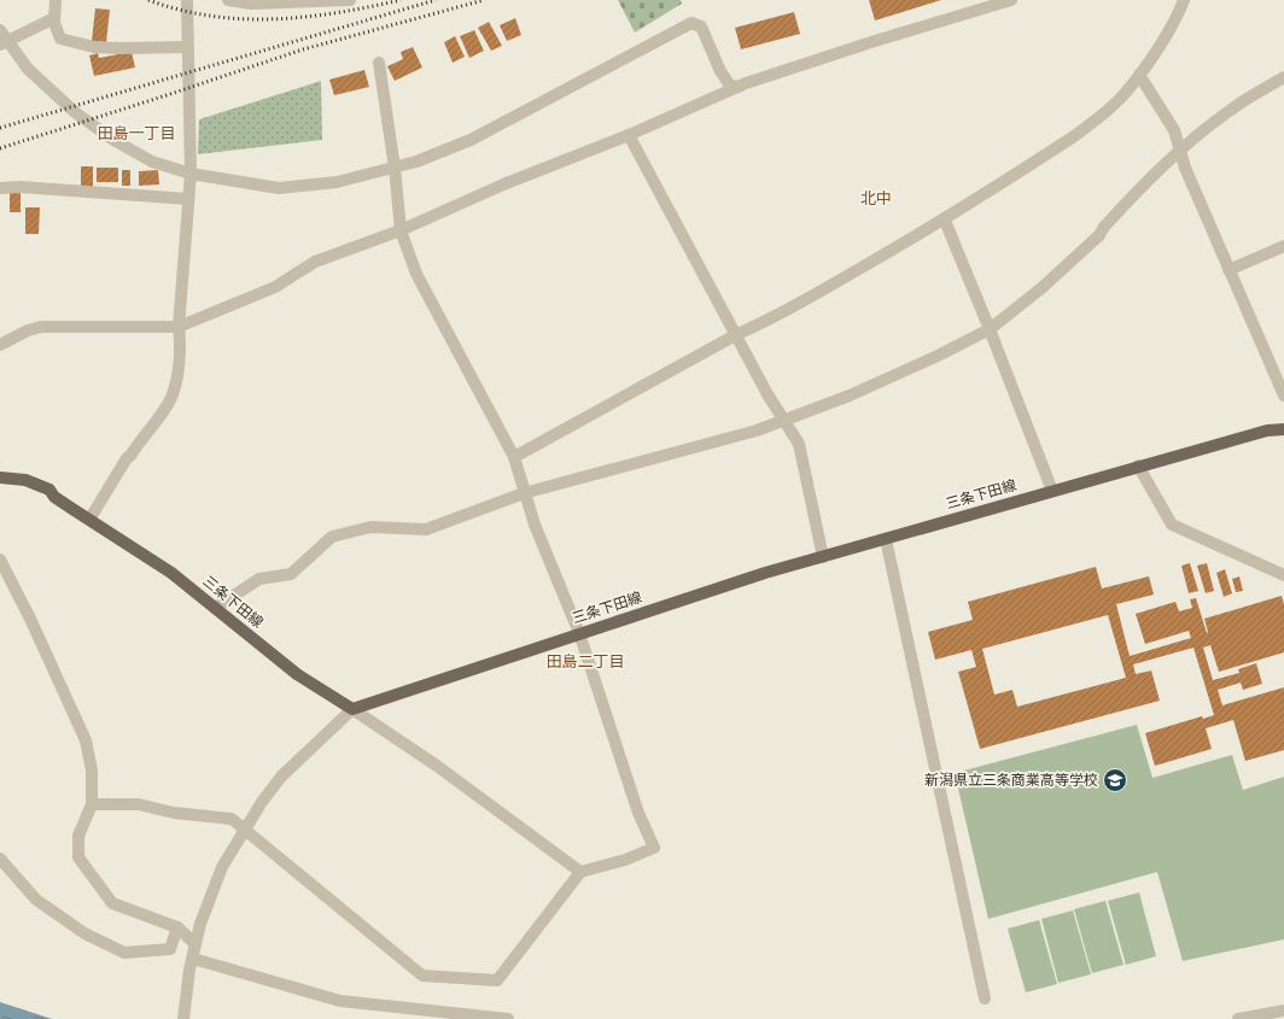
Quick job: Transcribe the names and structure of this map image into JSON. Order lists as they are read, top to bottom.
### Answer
{
  "streets": {
    "main road": ["三条下田線"]
  },
  "districts": ["田島一丁目", "北中", "田島二丁目"],
  "places": {
    "school or university": ["新潟県立三条商業高等学校"]
  }
}
